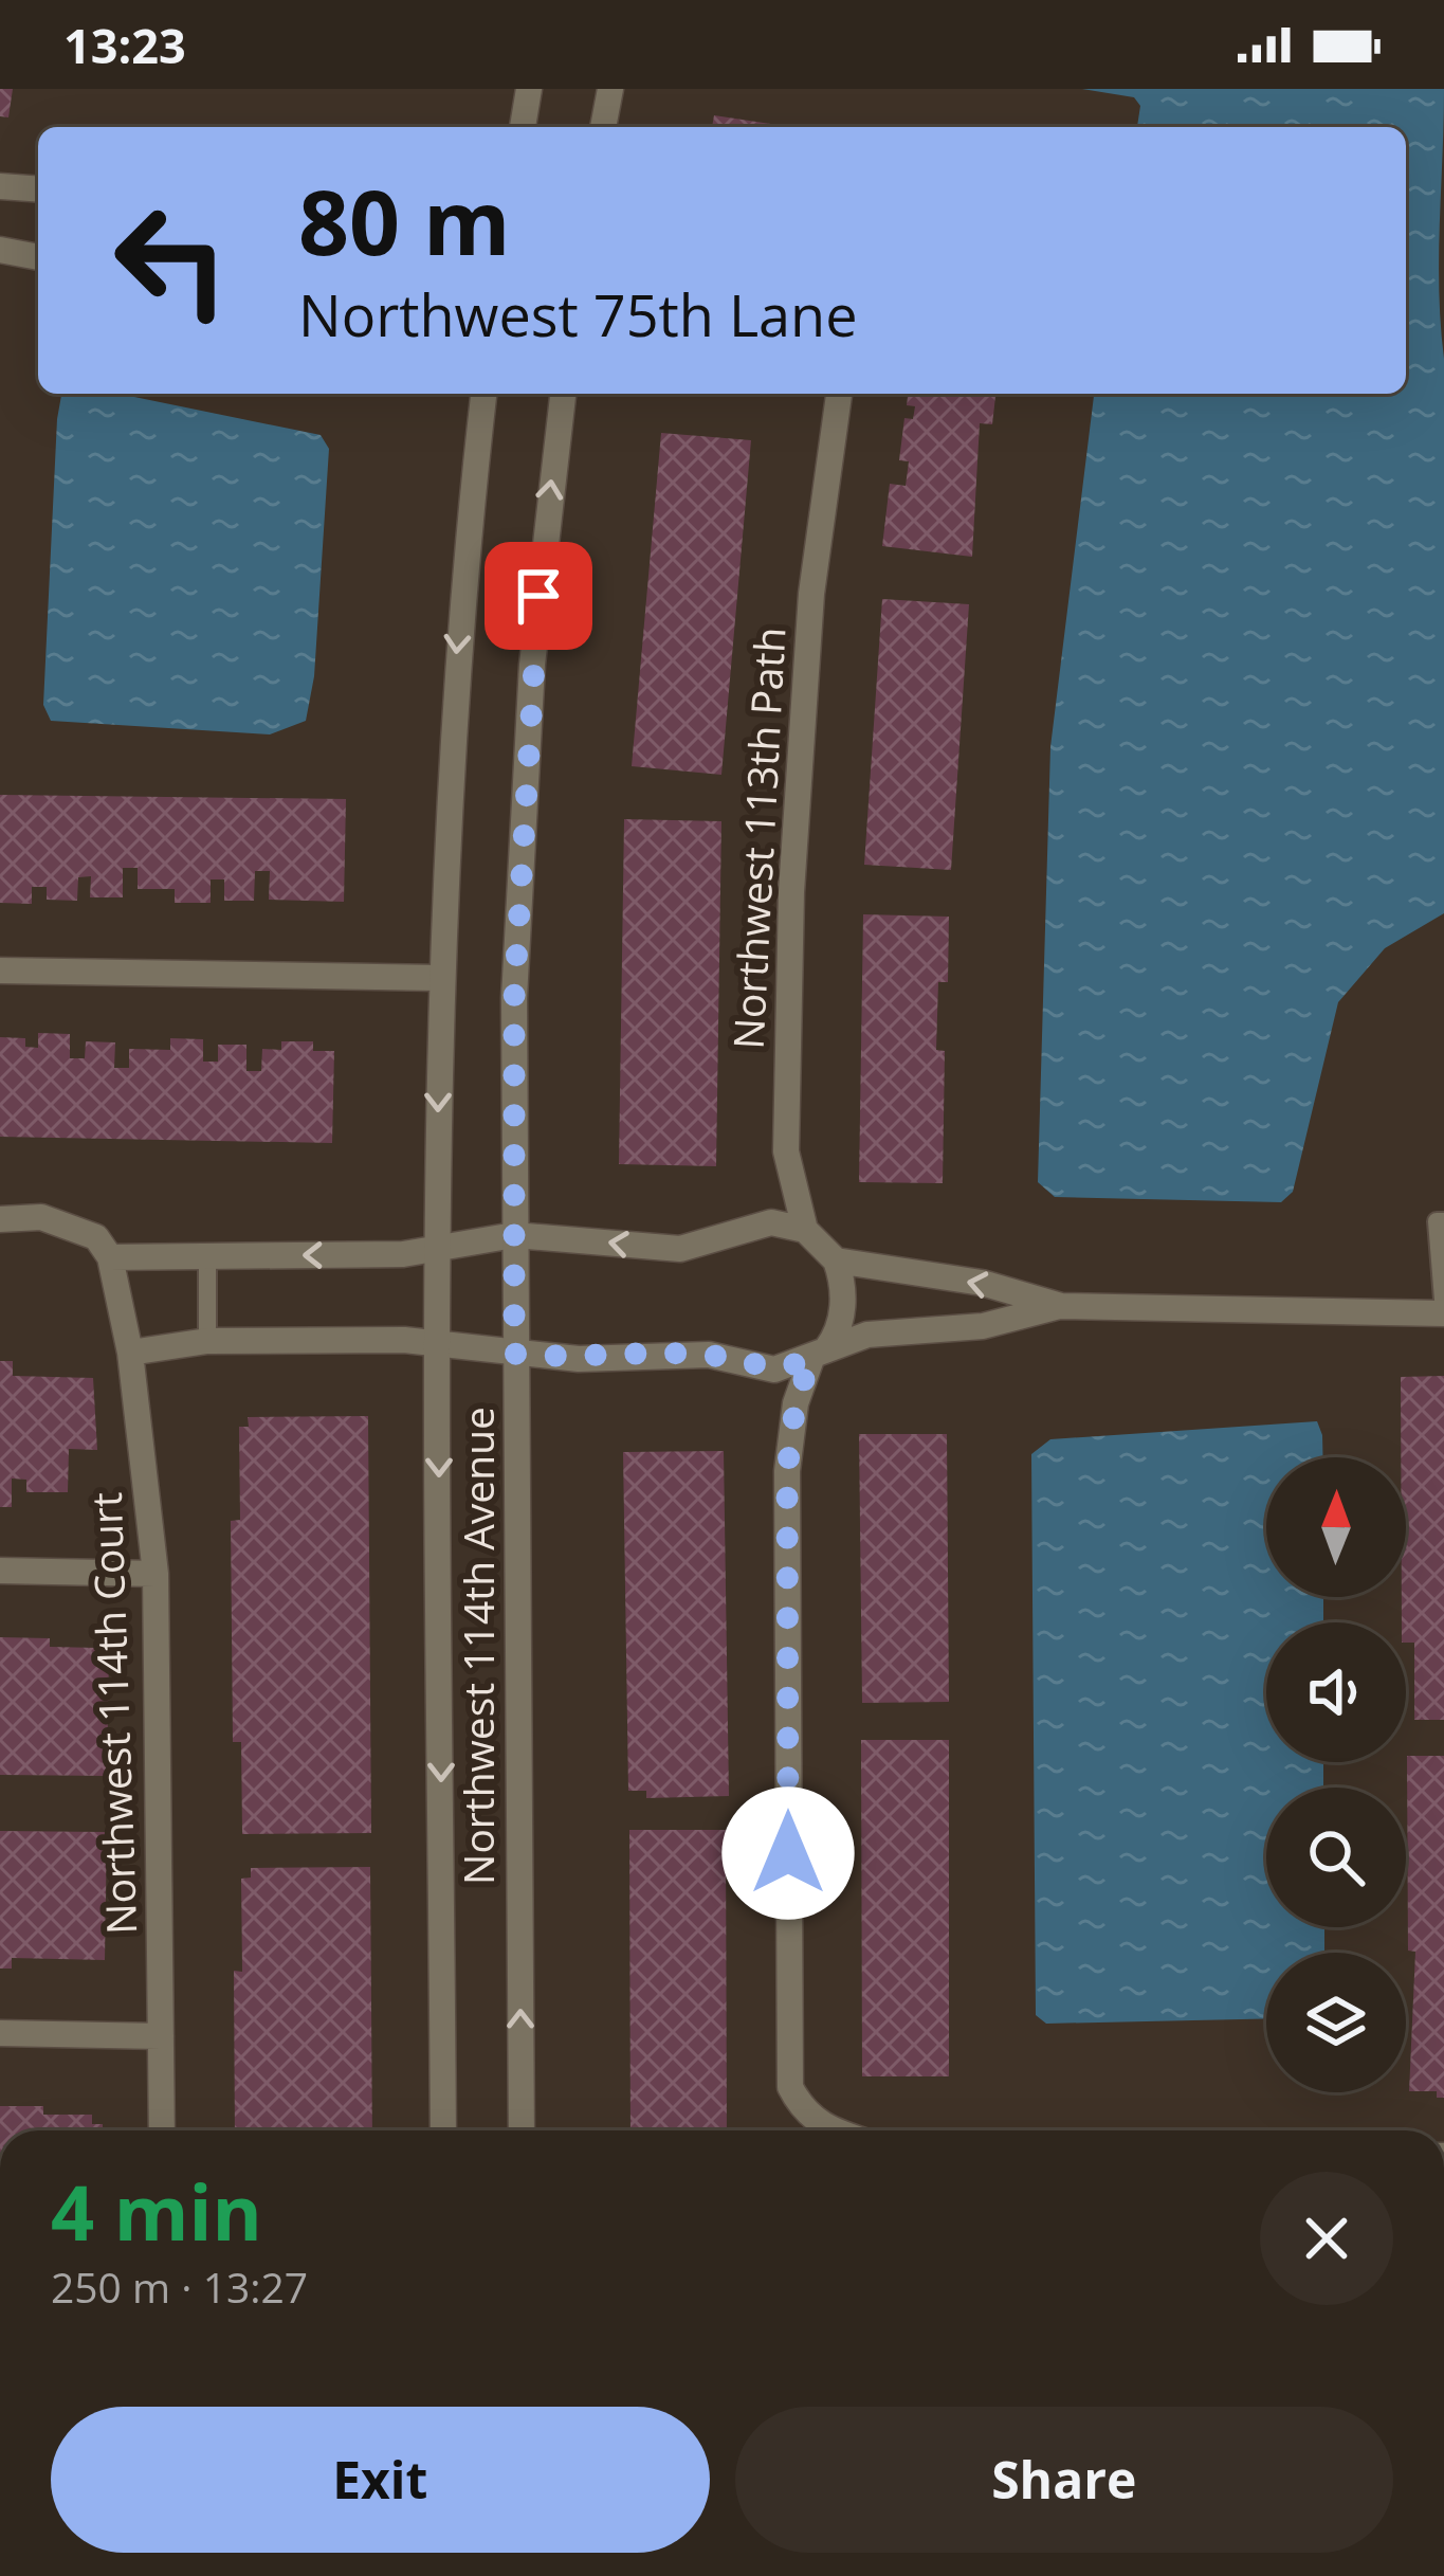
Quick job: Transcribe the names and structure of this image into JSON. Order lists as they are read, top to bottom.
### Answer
{
  "streets": {
    "street": ["Northwest 113th Path", "Northwest 114th Avenue", "Northwest 114th Court"]
  },
  "north": "top",
  "page": {
    "status": "13:23",
    "turn": ["80 m", "Northwest 75th Lane"],
    "heading": ["4 min", "250 m · 13:27"],
    "buttons": ["Exit", "Share"]
  }
}
